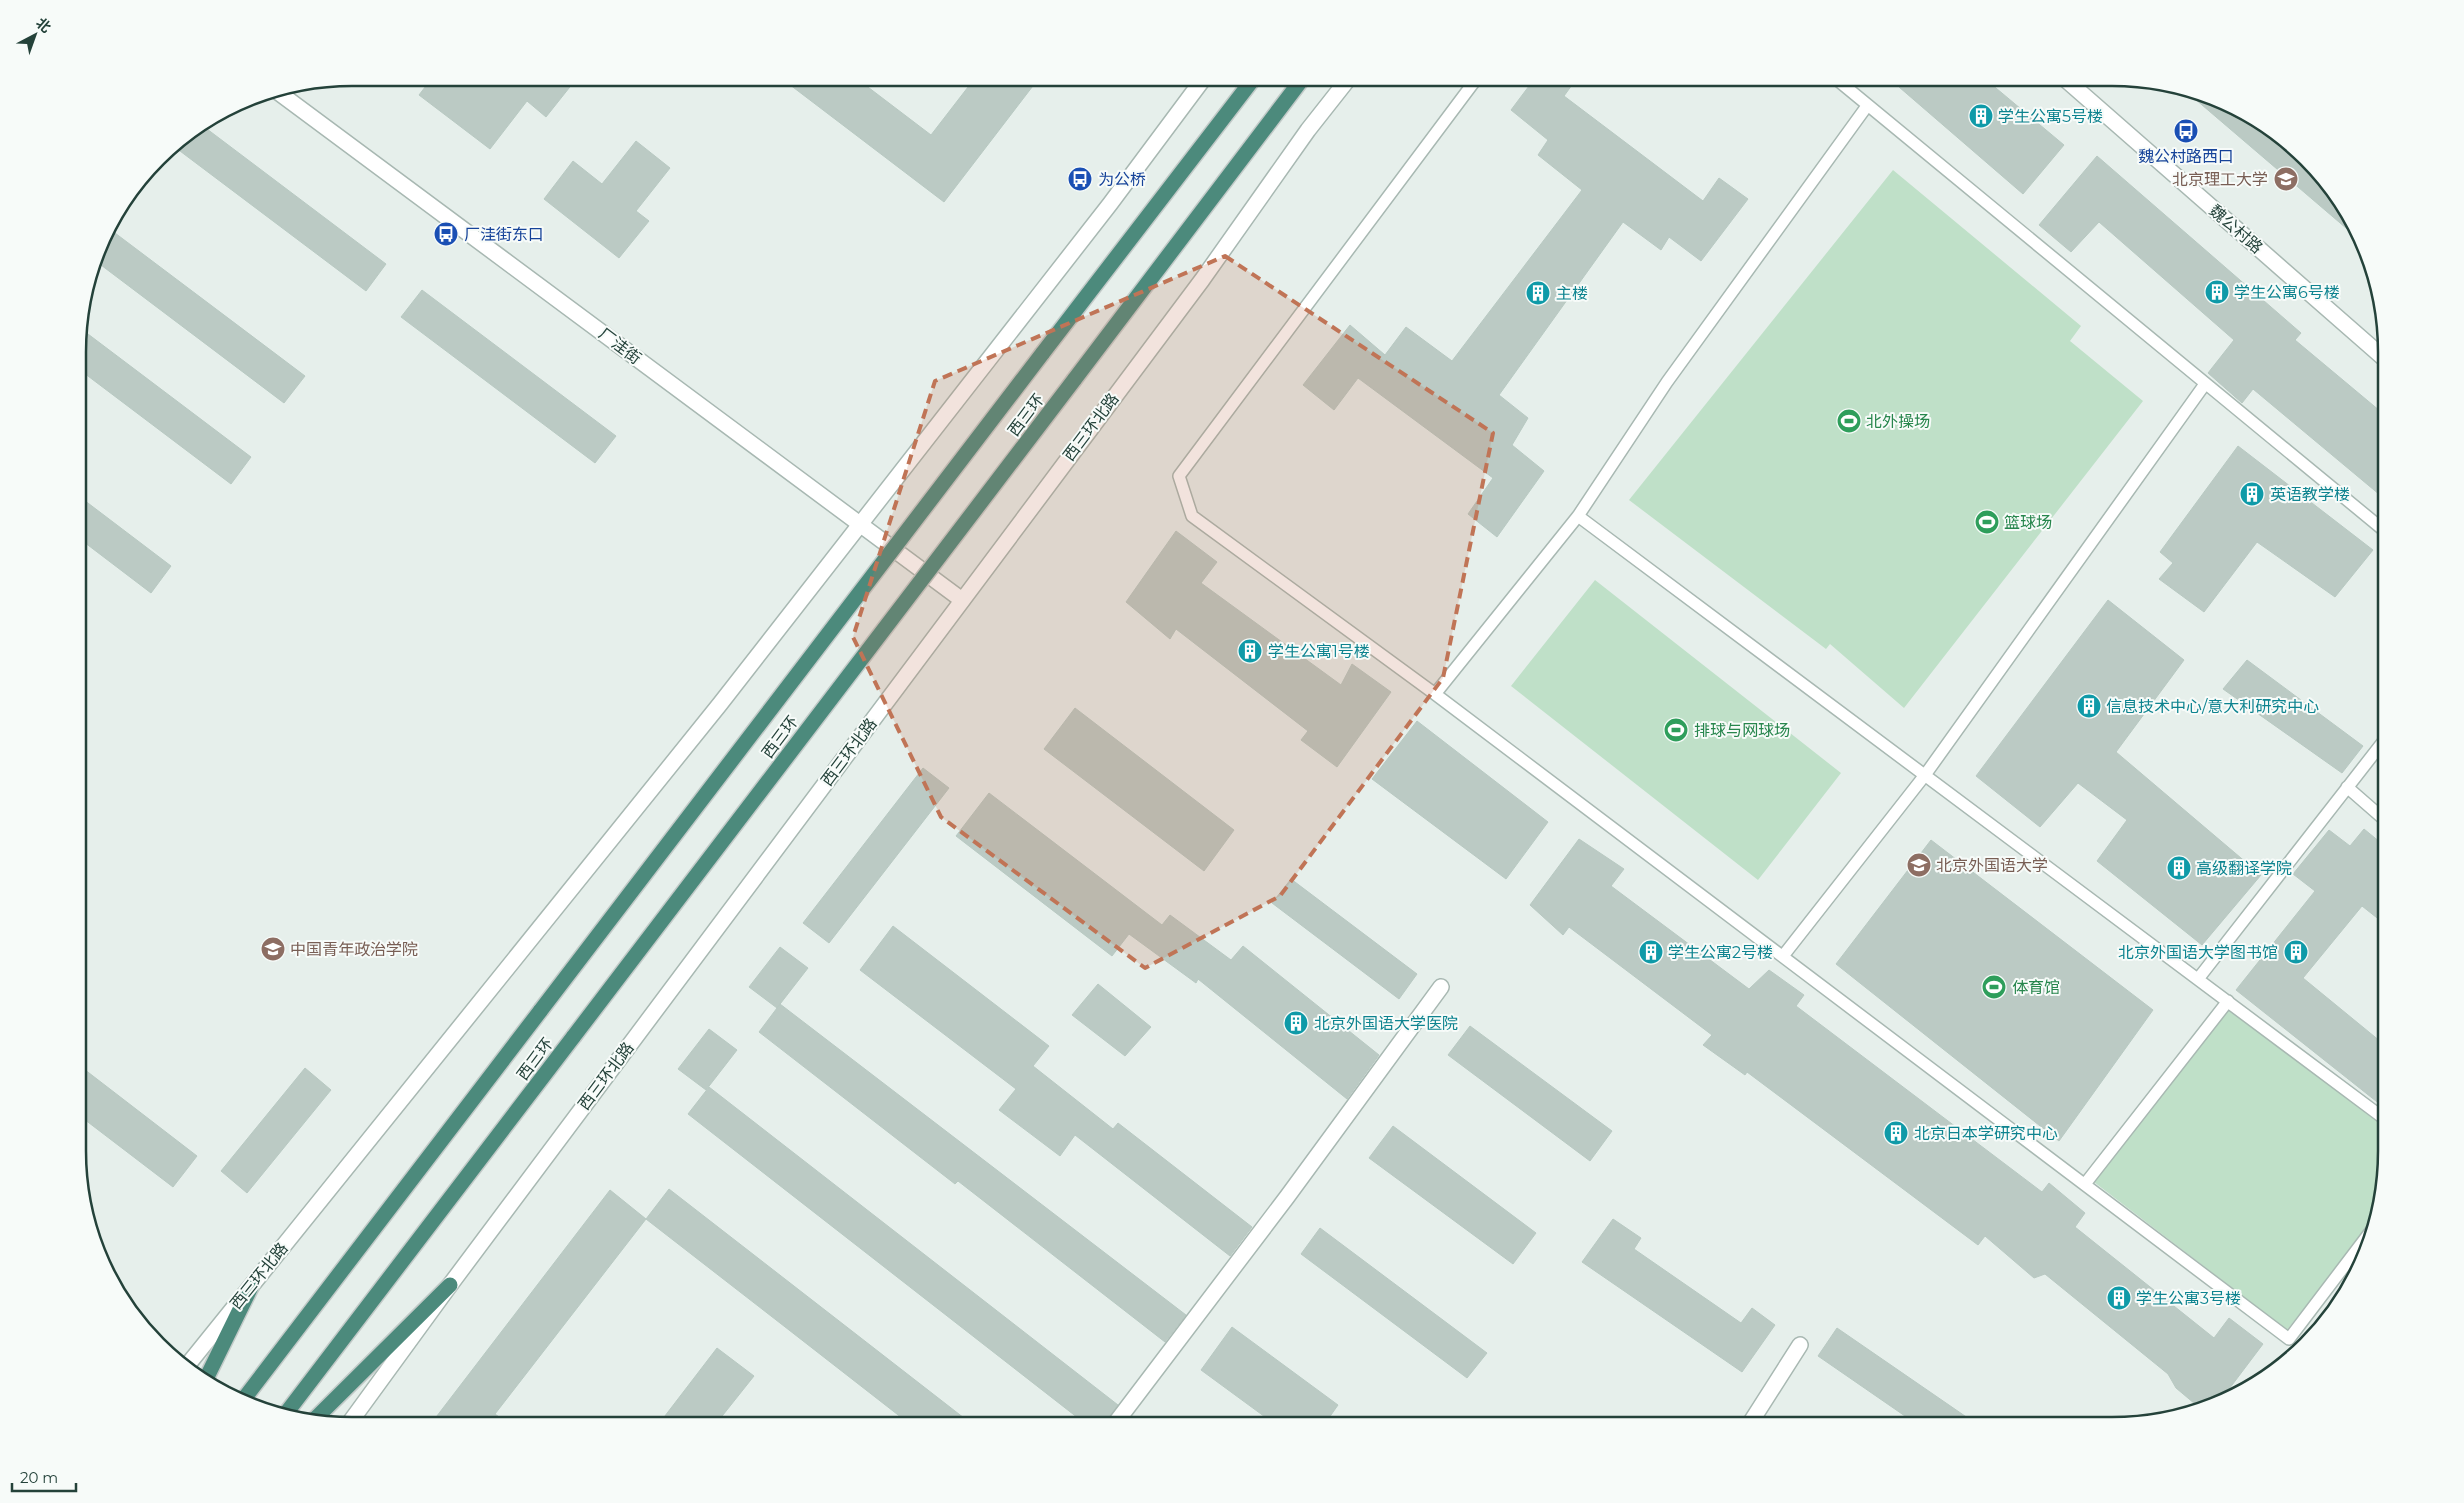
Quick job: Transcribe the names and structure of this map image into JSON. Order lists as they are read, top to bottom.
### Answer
{
  "streets": {
    "highway": ["西三环"],
    "street": ["魏公村路", "厂洼街", "西三环北路"]
  },
  "crossings": [
    ["厂洼街", "西三环北路"]
  ],
  "places": {
    "building": [
      "学生公寓5号楼",
      "学生公寓6号楼",
      "主楼",
      "英语教学楼",
      "学生公寓1号楼",
      "信息技术中心/意大利研究中心",
      "高级翻译学院",
      "学生公寓2号楼",
      "北京外国语大学图书馆",
      "北京外国语大学医院",
      "北京日本学研究中心",
      "学生公寓3号楼"
    ],
    "bus stop": ["魏公村路西口", "为公桥", "厂洼街东口"],
    "school or university": ["北京理工大学", "北京外国语大学", "中国青年政治学院"],
    "sports": [
      "北外操场",
      "篮球场",
      "排球与网球场",
      "体育馆"
    ]
  },
  "scale_bar": "20 m",
  "north": "top right"
}
